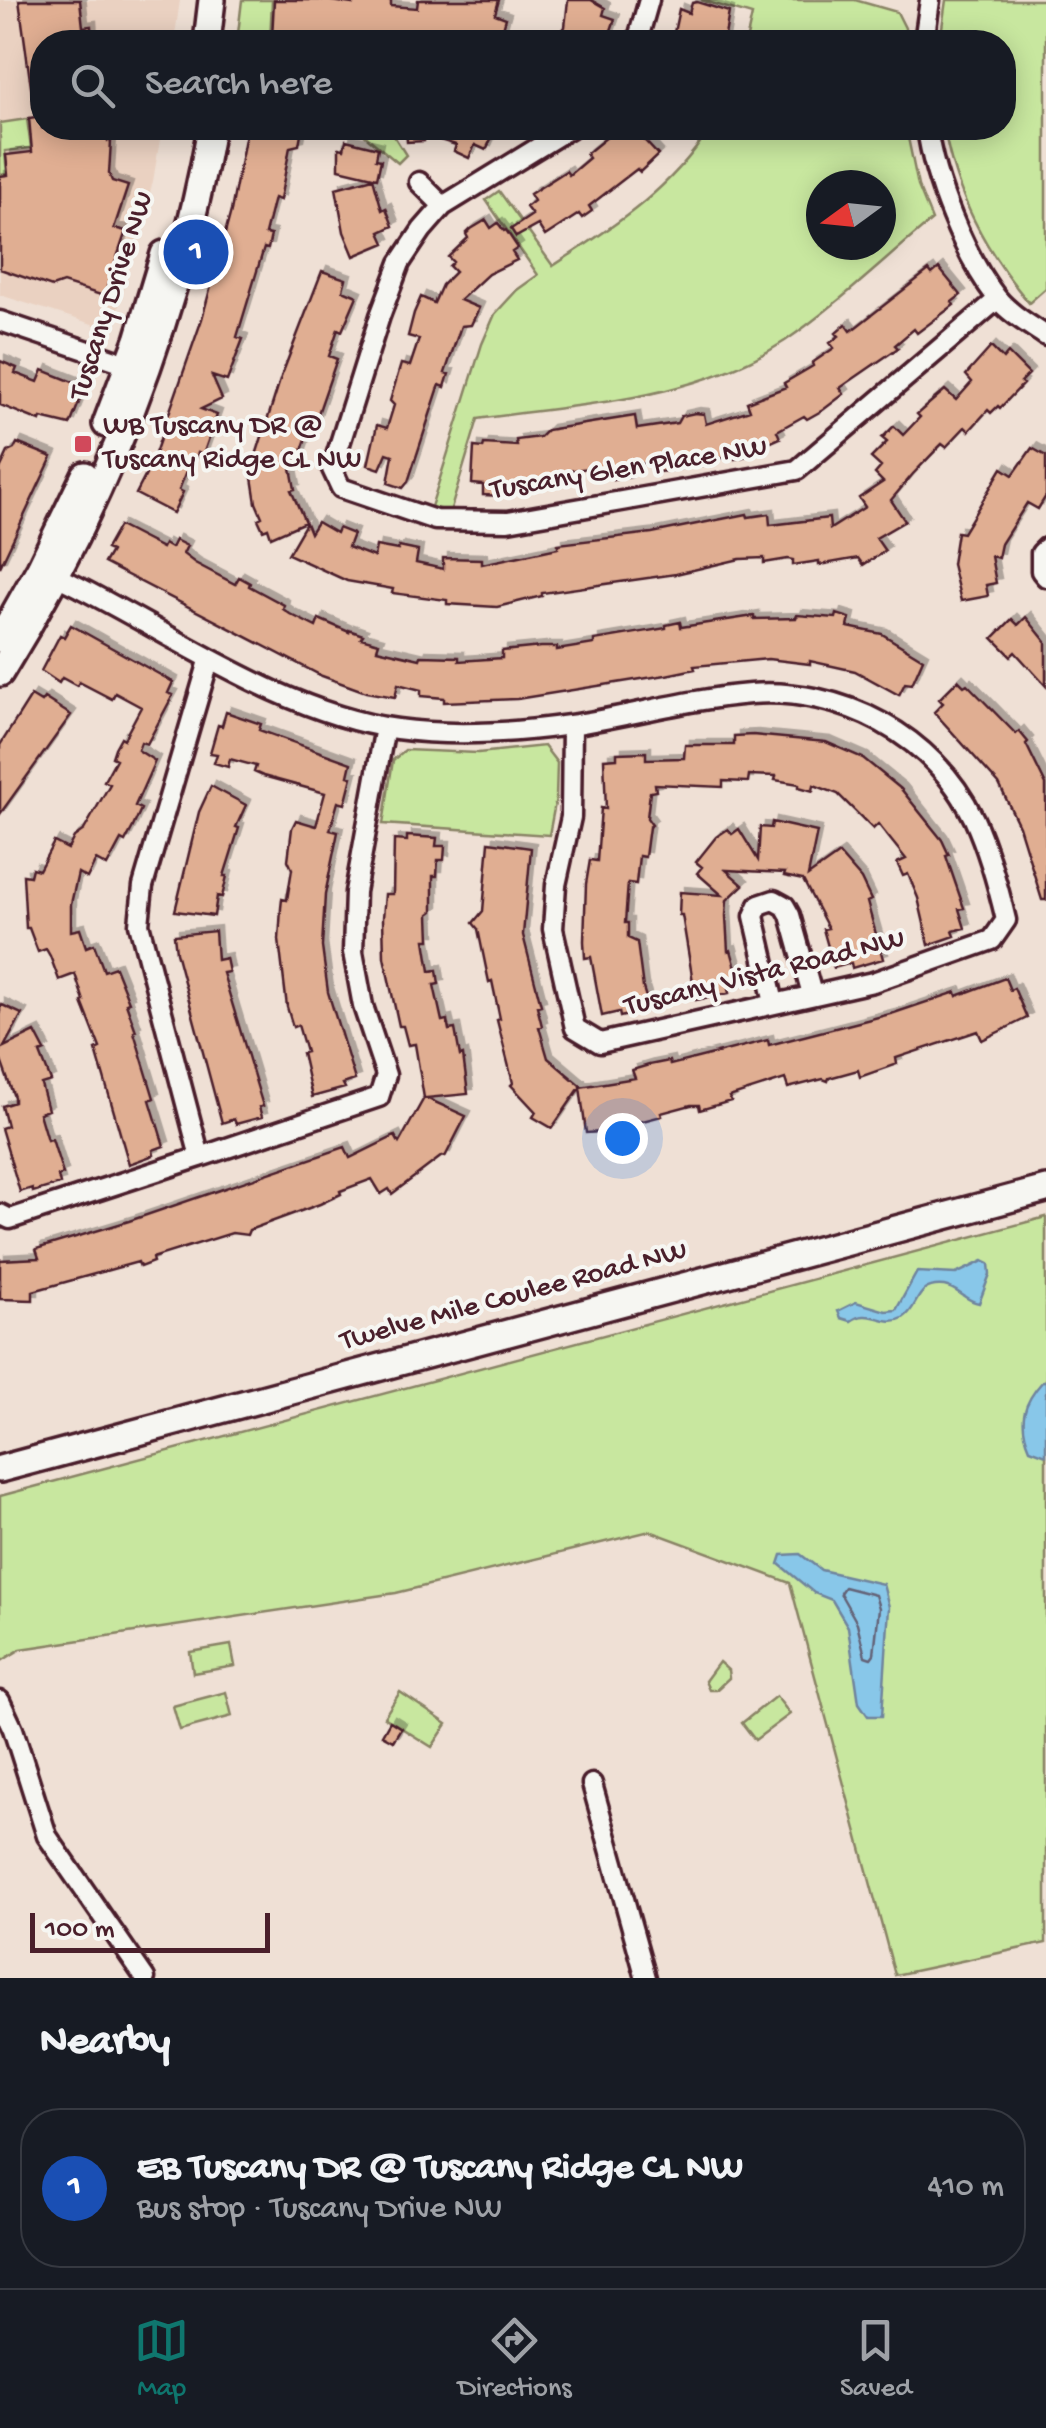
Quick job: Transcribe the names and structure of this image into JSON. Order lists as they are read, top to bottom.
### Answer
{
  "streets": {
    "street": [
      "Tuscany Drive NW",
      "Tuscany Glen Place NW",
      "Tuscany Vista Road NW",
      "Twelve Mile Coulee Road NW"
    ]
  },
  "crossings": [
    ["Tuscany Drive NW", "Tuscany Vista Road NW"]
  ],
  "places": {
    "transit": ["WB Tuscany DR @ Tuscany Ridge CL NW"]
  },
  "scale_bar": "100 m",
  "north": "left",
  "page": {
    "search": "Search here",
    "pins": "1",
    "scale": "100 m",
    "heading": "Nearby",
    "list": [
      {
        "mark": "1",
        "name": "EB Tuscany DR @ Tuscany Ridge CL NW",
        "note": "Bus stop · Tuscany Drive NW",
        "value": "410 m"
      }
    ],
    "nav": ["Map", "Directions", "Saved"]
  }
}
